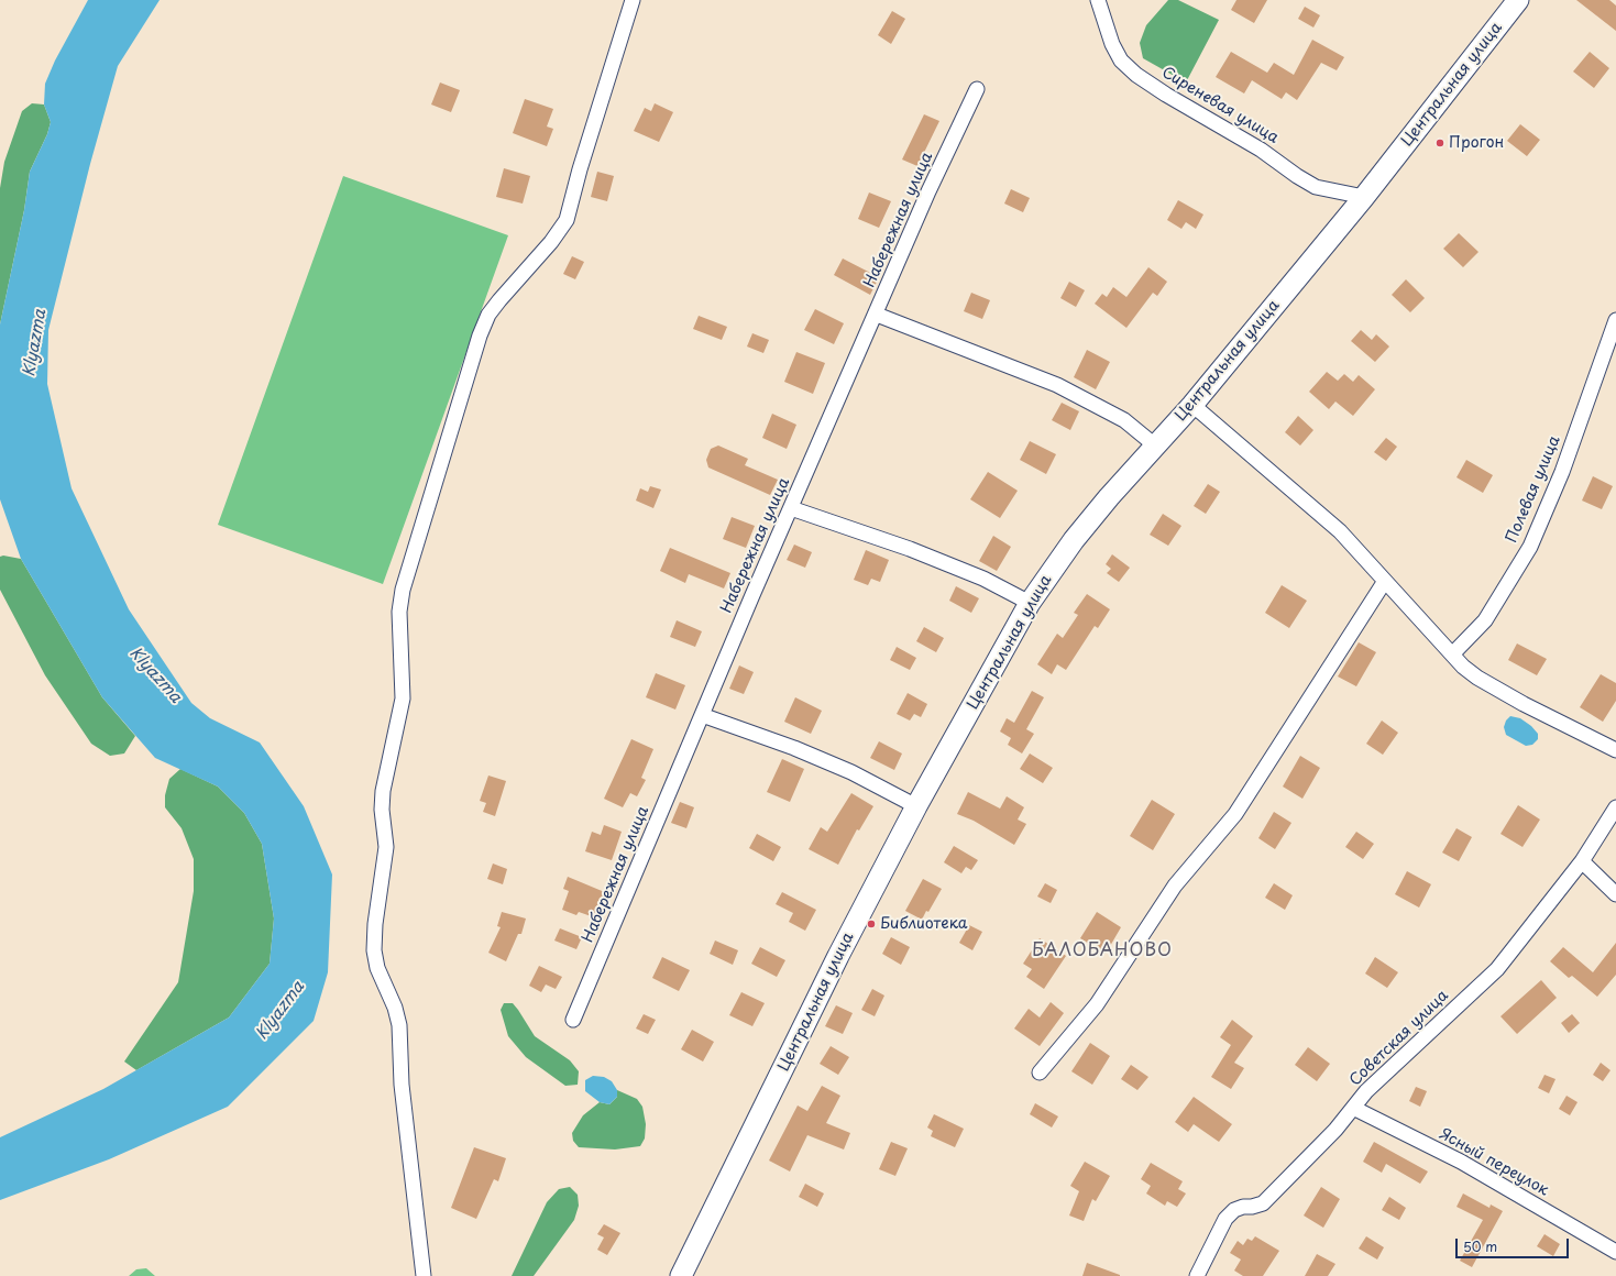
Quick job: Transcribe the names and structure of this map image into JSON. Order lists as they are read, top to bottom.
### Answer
{
  "streets": {
    "main road": ["Центральная улица"],
    "street": [
      "Сиреневая улица",
      "Набережная улица",
      "Полевая улица",
      "Советская улица",
      "Ясный переулок"
    ]
  },
  "crossings": [
    ["Центральная улица", "Сиреневая улица"],
    ["Советская улица", "Ясный переулок"]
  ],
  "districts": ["БАЛОБАНОВО"],
  "water": ["Klyazma"],
  "places": ["Прогон", "Библиотека"],
  "scale_bar": "50 m"
}
